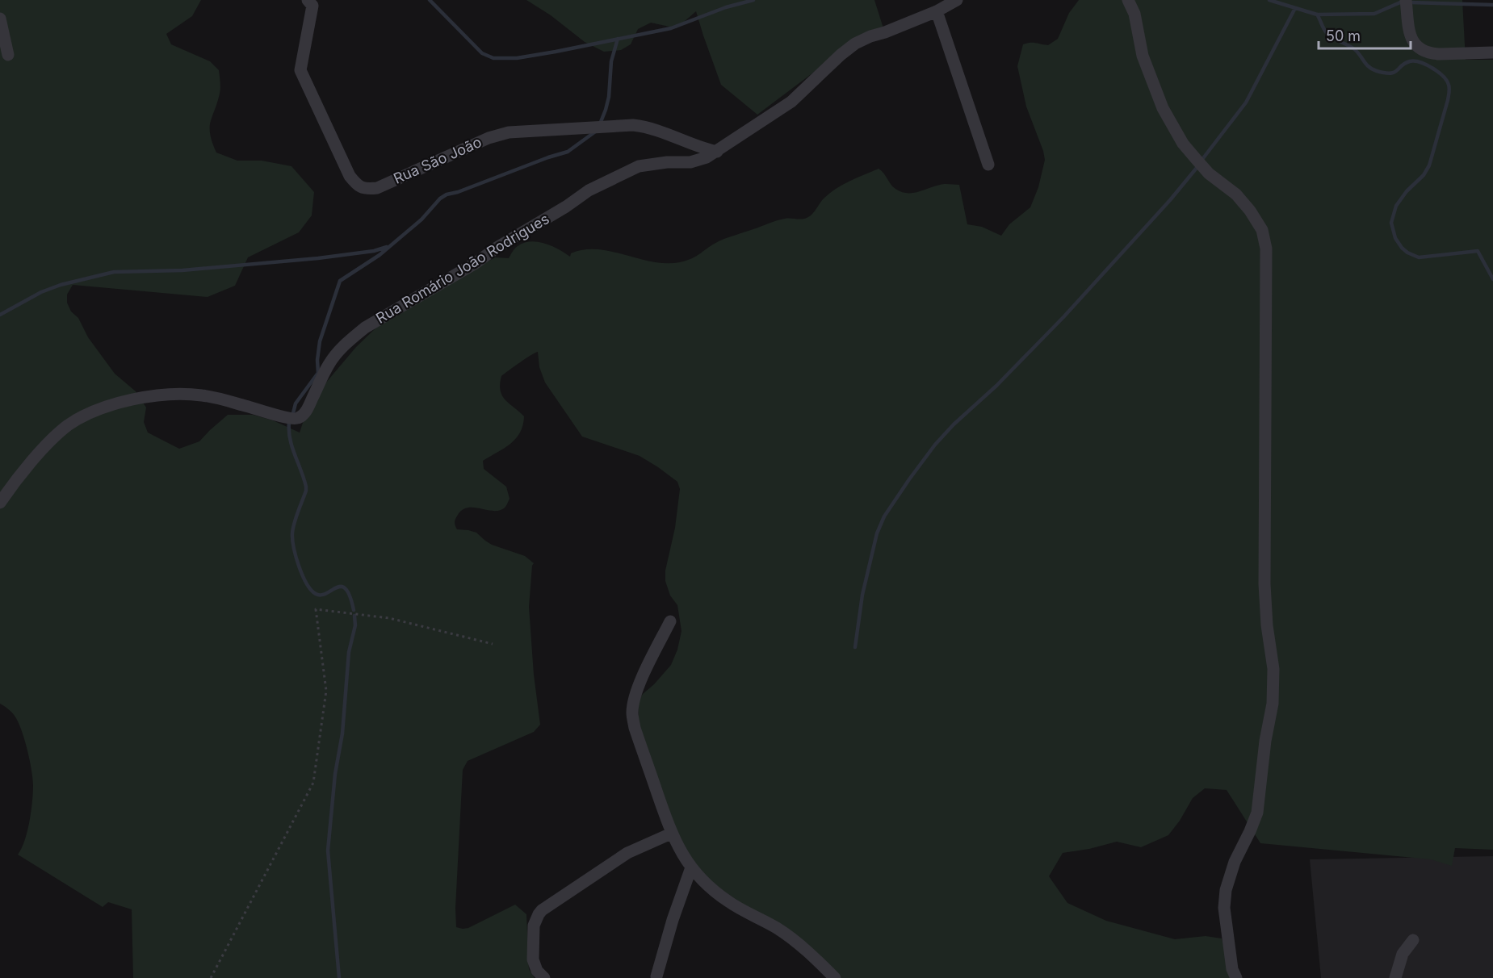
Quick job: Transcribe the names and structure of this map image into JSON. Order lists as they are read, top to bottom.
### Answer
{
  "streets": {
    "street": ["Rua São João", "Rua Romário João Rodrigues"]
  },
  "crossings": [
    ["Rua São João", "Rua Romário João Rodrigues"]
  ],
  "scale_bar": "50 m"
}
